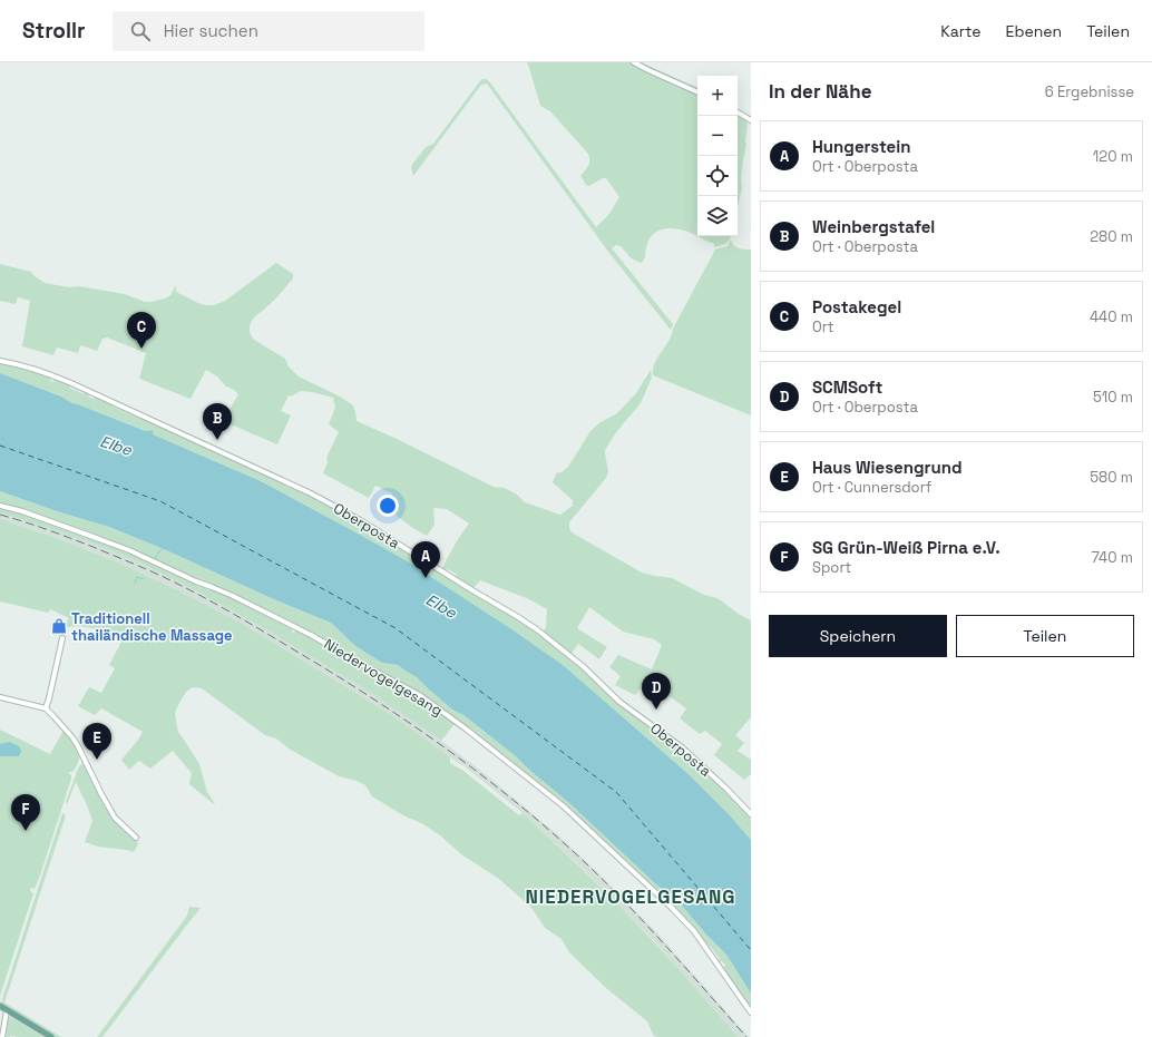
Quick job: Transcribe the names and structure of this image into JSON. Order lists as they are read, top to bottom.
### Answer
{
  "streets": {
    "street": ["Oberposta", "Niedervogelgesang"]
  },
  "districts": ["NIEDERVOGELGESANG"],
  "water": ["Elbe"],
  "places": {
    "shop": ["Traditionell thailändische Massage"]
  },
  "page": {
    "header": "Strollr",
    "search": "Hier suchen",
    "nav": ["Karte", "Ebenen", "Teilen"],
    "heading": ["In der Nähe", "6 Ergebnisse"],
    "map_buttons": ["+", "−"],
    "list": [
      {
        "mark": "A",
        "name": "Hungerstein",
        "note": "Ort · Oberposta",
        "value": "120 m"
      },
      {
        "mark": "B",
        "name": "Weinbergstafel",
        "note": "Ort · Oberposta",
        "value": "280 m"
      },
      {
        "mark": "C",
        "name": "Postakegel",
        "note": "Ort",
        "value": "440 m"
      },
      {
        "mark": "D",
        "name": "SCMSoft",
        "note": "Ort · Oberposta",
        "value": "510 m"
      },
      {
        "mark": "E",
        "name": "Haus Wiesengrund",
        "note": "Ort · Cunnersdorf",
        "value": "580 m"
      },
      {
        "mark": "F",
        "name": "SG Grün-Weiß Pirna e.V.",
        "note": "Sport",
        "value": "740 m"
      }
    ],
    "pins": [
      "C",
      "B",
      "A",
      "D",
      "E",
      "F"
    ],
    "buttons": ["Speichern", "Teilen"]
  }
}
